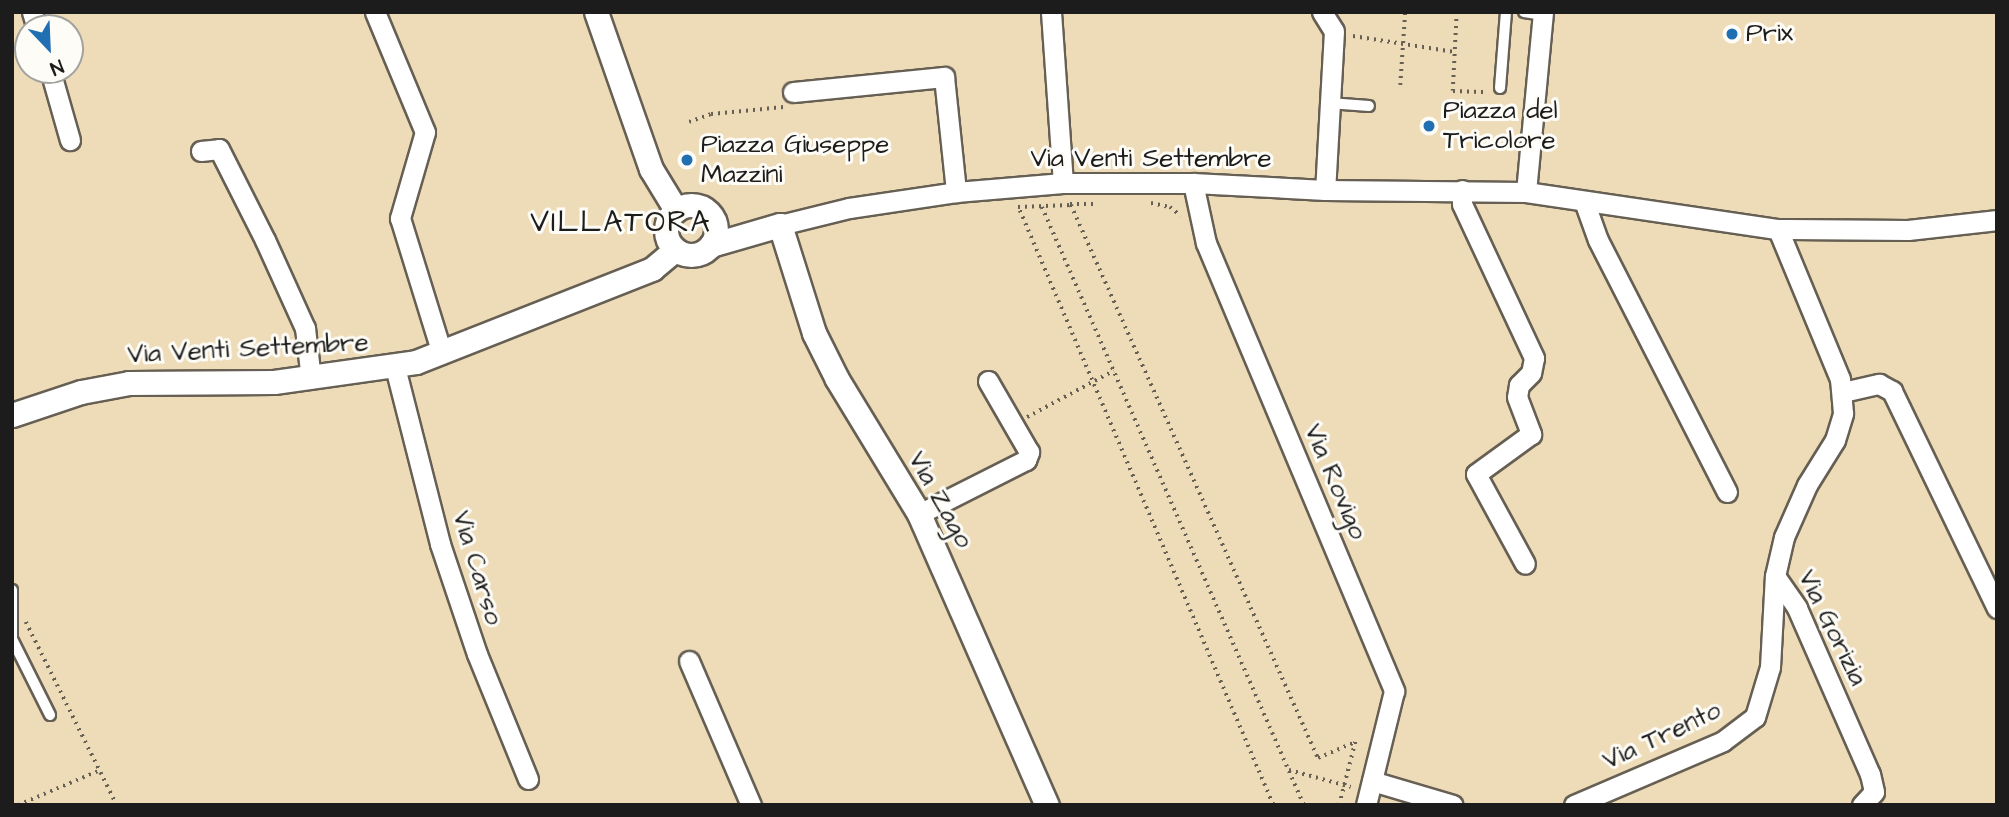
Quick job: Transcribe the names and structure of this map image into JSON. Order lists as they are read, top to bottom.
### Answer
{
  "streets": {
    "street": [
      "Via Venti Settembre",
      "Via Rovigo",
      "Via Zago",
      "Via Carso",
      "Via Gorizia",
      "Via Trento"
    ]
  },
  "crossings": [
    ["Via Venti Settembre", "Via Rovigo"],
    ["Via Venti Settembre", "Via Zago"],
    ["Via Venti Settembre", "Via Carso"],
    ["Via Gorizia", "Via Trento"]
  ],
  "districts": ["VILLATORA"],
  "places": ["Prix", "Piazza del Tricolore", "Piazza Giuseppe Mazzini"],
  "north": "bottom right"
}
